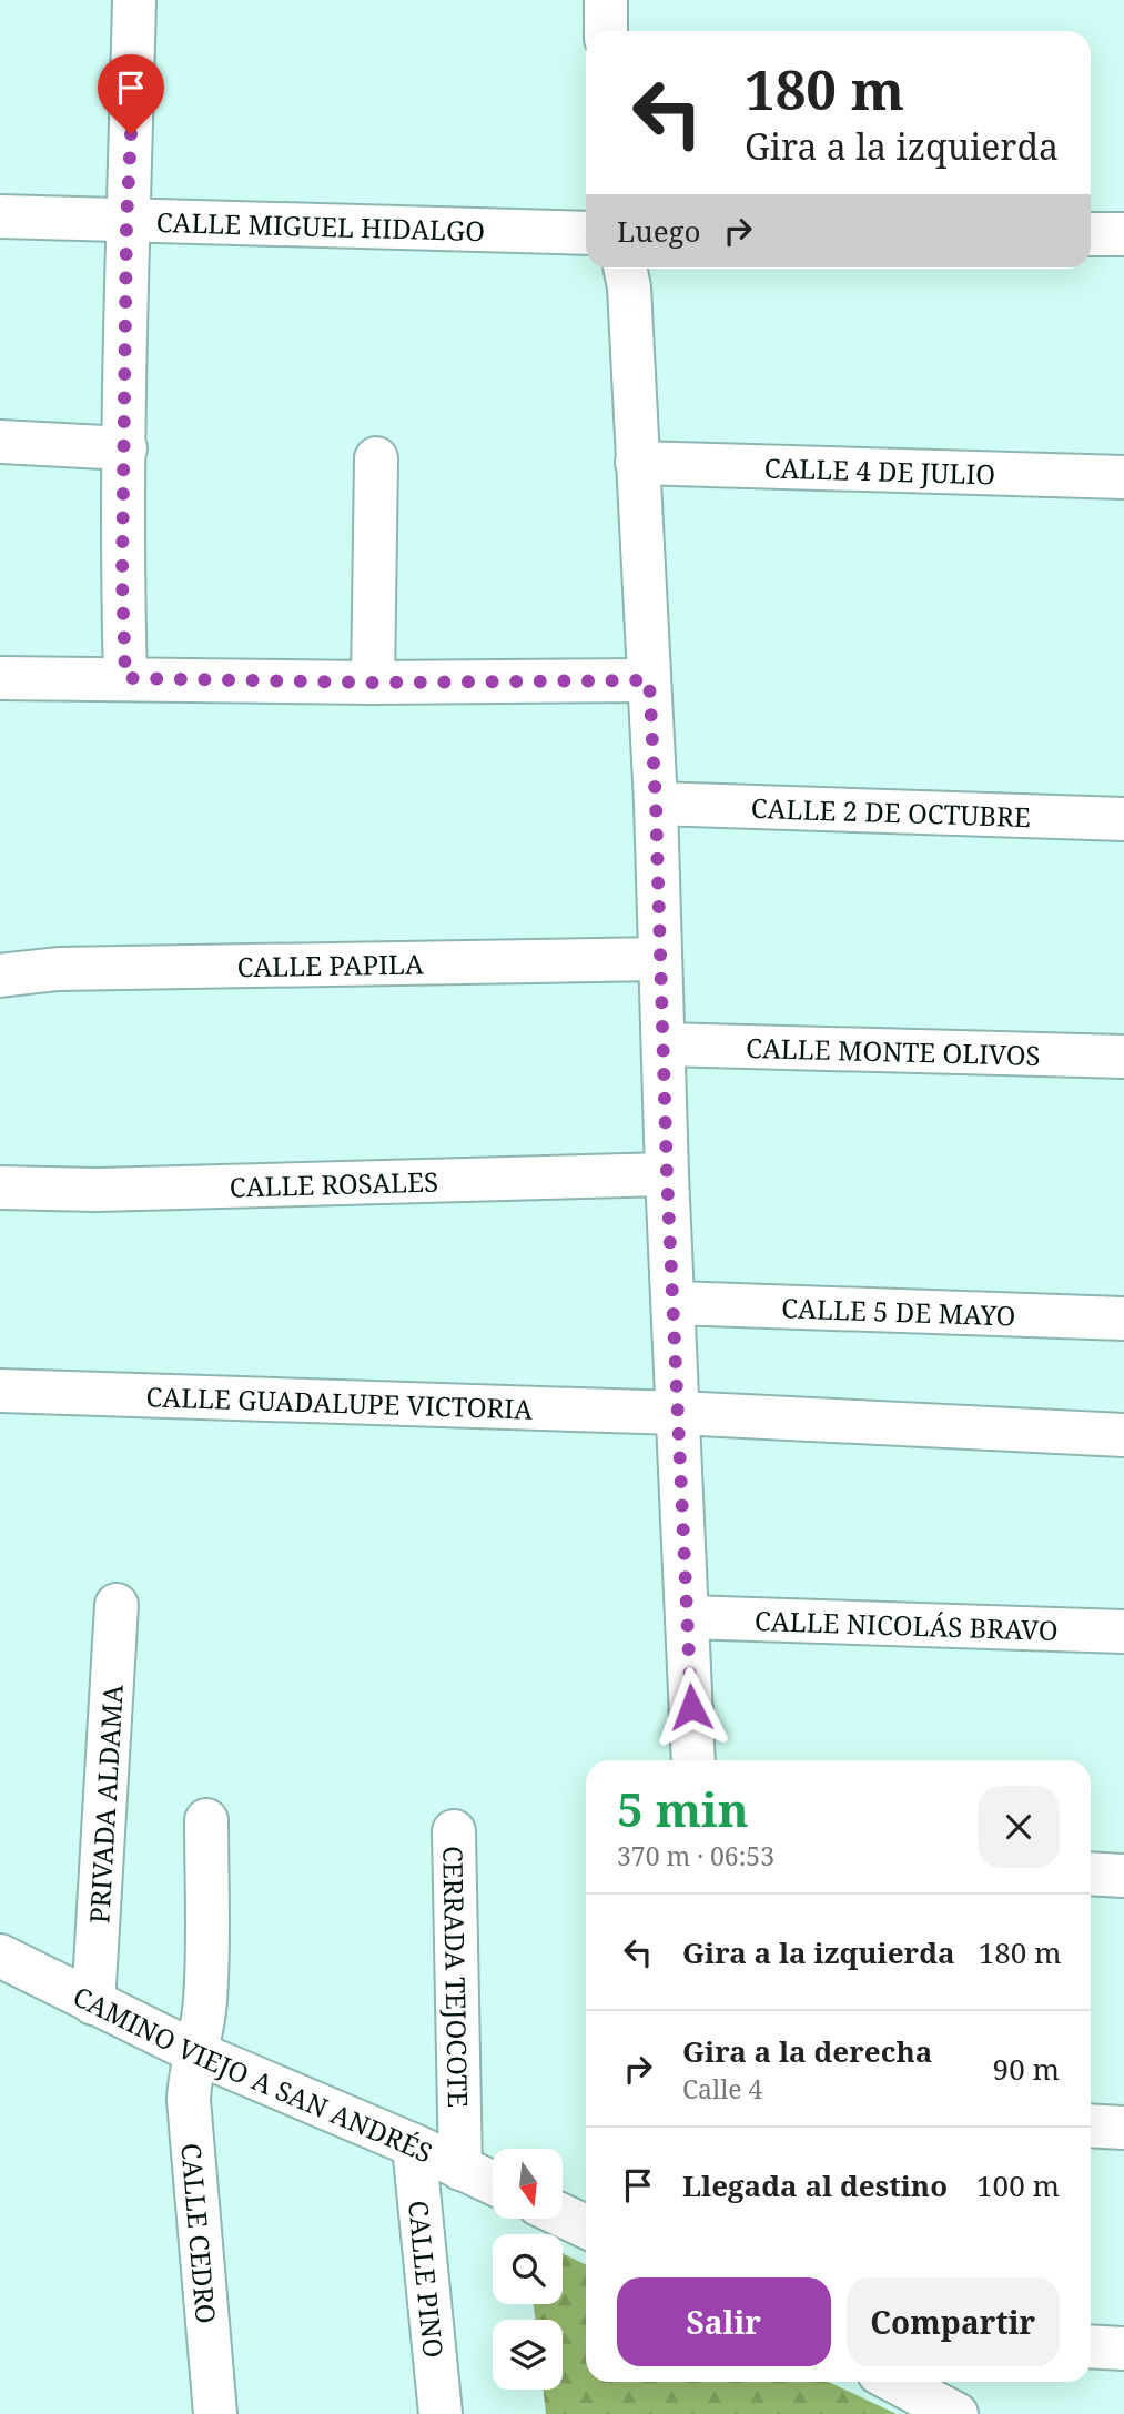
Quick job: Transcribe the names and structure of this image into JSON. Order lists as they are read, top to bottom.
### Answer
{
  "streets": {
    "street": [
      "CALLE MIGUEL HIDALGO",
      "CALLE 4 DE JULIO",
      "CALLE 2 DE OCTUBRE",
      "CALLE PAPILA",
      "CALLE MONTE OLIVOS",
      "CALLE ROSALES",
      "CALLE 5 DE MAYO",
      "CALLE GUADALUPE VICTORIA",
      "CALLE NICOLÁS BRAVO",
      "PRIVADA ALDAMA",
      "CERRADA TEJOCOTE",
      "CAMINO VIEJO A SAN ANDRÉS",
      "CALLE CEDRO",
      "CALLE PINO"
    ]
  },
  "crossings": [
    ["PRIVADA ALDAMA", "CAMINO VIEJO A SAN ANDRÉS"],
    ["CERRADA TEJOCOTE", "CAMINO VIEJO A SAN ANDRÉS"],
    ["CAMINO VIEJO A SAN ANDRÉS", "CALLE CEDRO"],
    ["CAMINO VIEJO A SAN ANDRÉS", "CALLE PINO"]
  ],
  "north": "bottom",
  "page": {
    "turn": ["180 m", "Gira a la izquierda"],
    "then": "Luego",
    "heading": ["5 min", "370 m · 06:53"],
    "list": [
      {
        "name": "Gira a la izquierda",
        "value": "180 m"
      },
      {
        "name": "Gira a la derecha",
        "note": "Calle 4",
        "value": "90 m"
      },
      {
        "name": "Llegada al destino",
        "value": "100 m"
      }
    ],
    "buttons": ["Salir", "Compartir"]
  }
}
